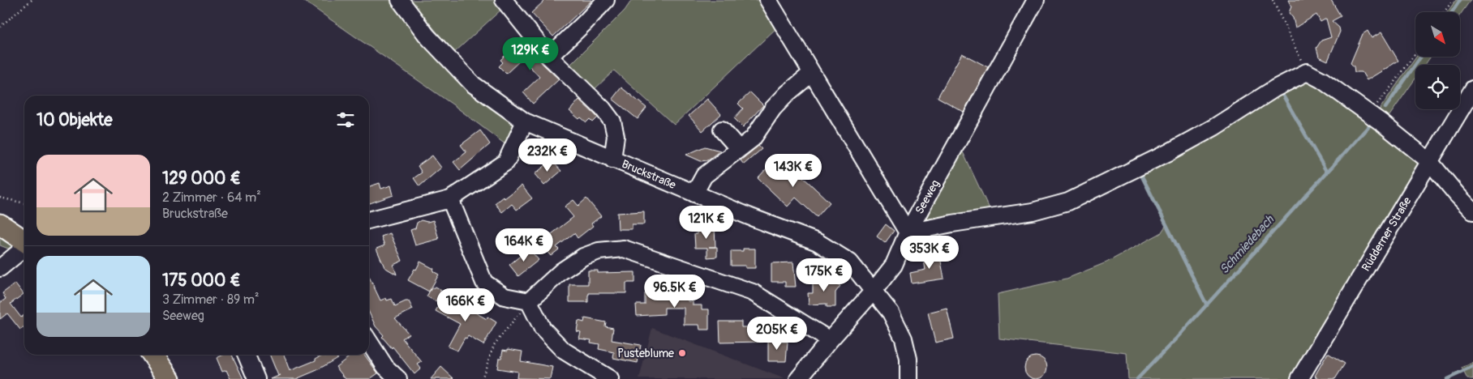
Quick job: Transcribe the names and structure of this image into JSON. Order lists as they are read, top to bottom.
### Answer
{
  "streets": {
    "street": ["Bruckstraße", "Seeweg", "Rüdderner Straße"]
  },
  "crossings": [
    ["Bruckstraße", "Seeweg"]
  ],
  "water": ["Schmiedebach"],
  "places": ["Pusteblume"],
  "north": "bottom right",
  "page": {
    "price": [
      "129K €",
      "232K €",
      "143K €",
      "121K €",
      "164K €",
      "353K €",
      "175K €",
      "96.5K €",
      "166K €",
      "205K €"
    ],
    "heading": "10 Objekte",
    "list": [
      {
        "name": "129 000 €",
        "note": "2 Zimmer · 64 m² · Bruckstraße"
      },
      {
        "name": "175 000 €",
        "note": "3 Zimmer · 89 m² · Seeweg"
      }
    ]
  }
}
